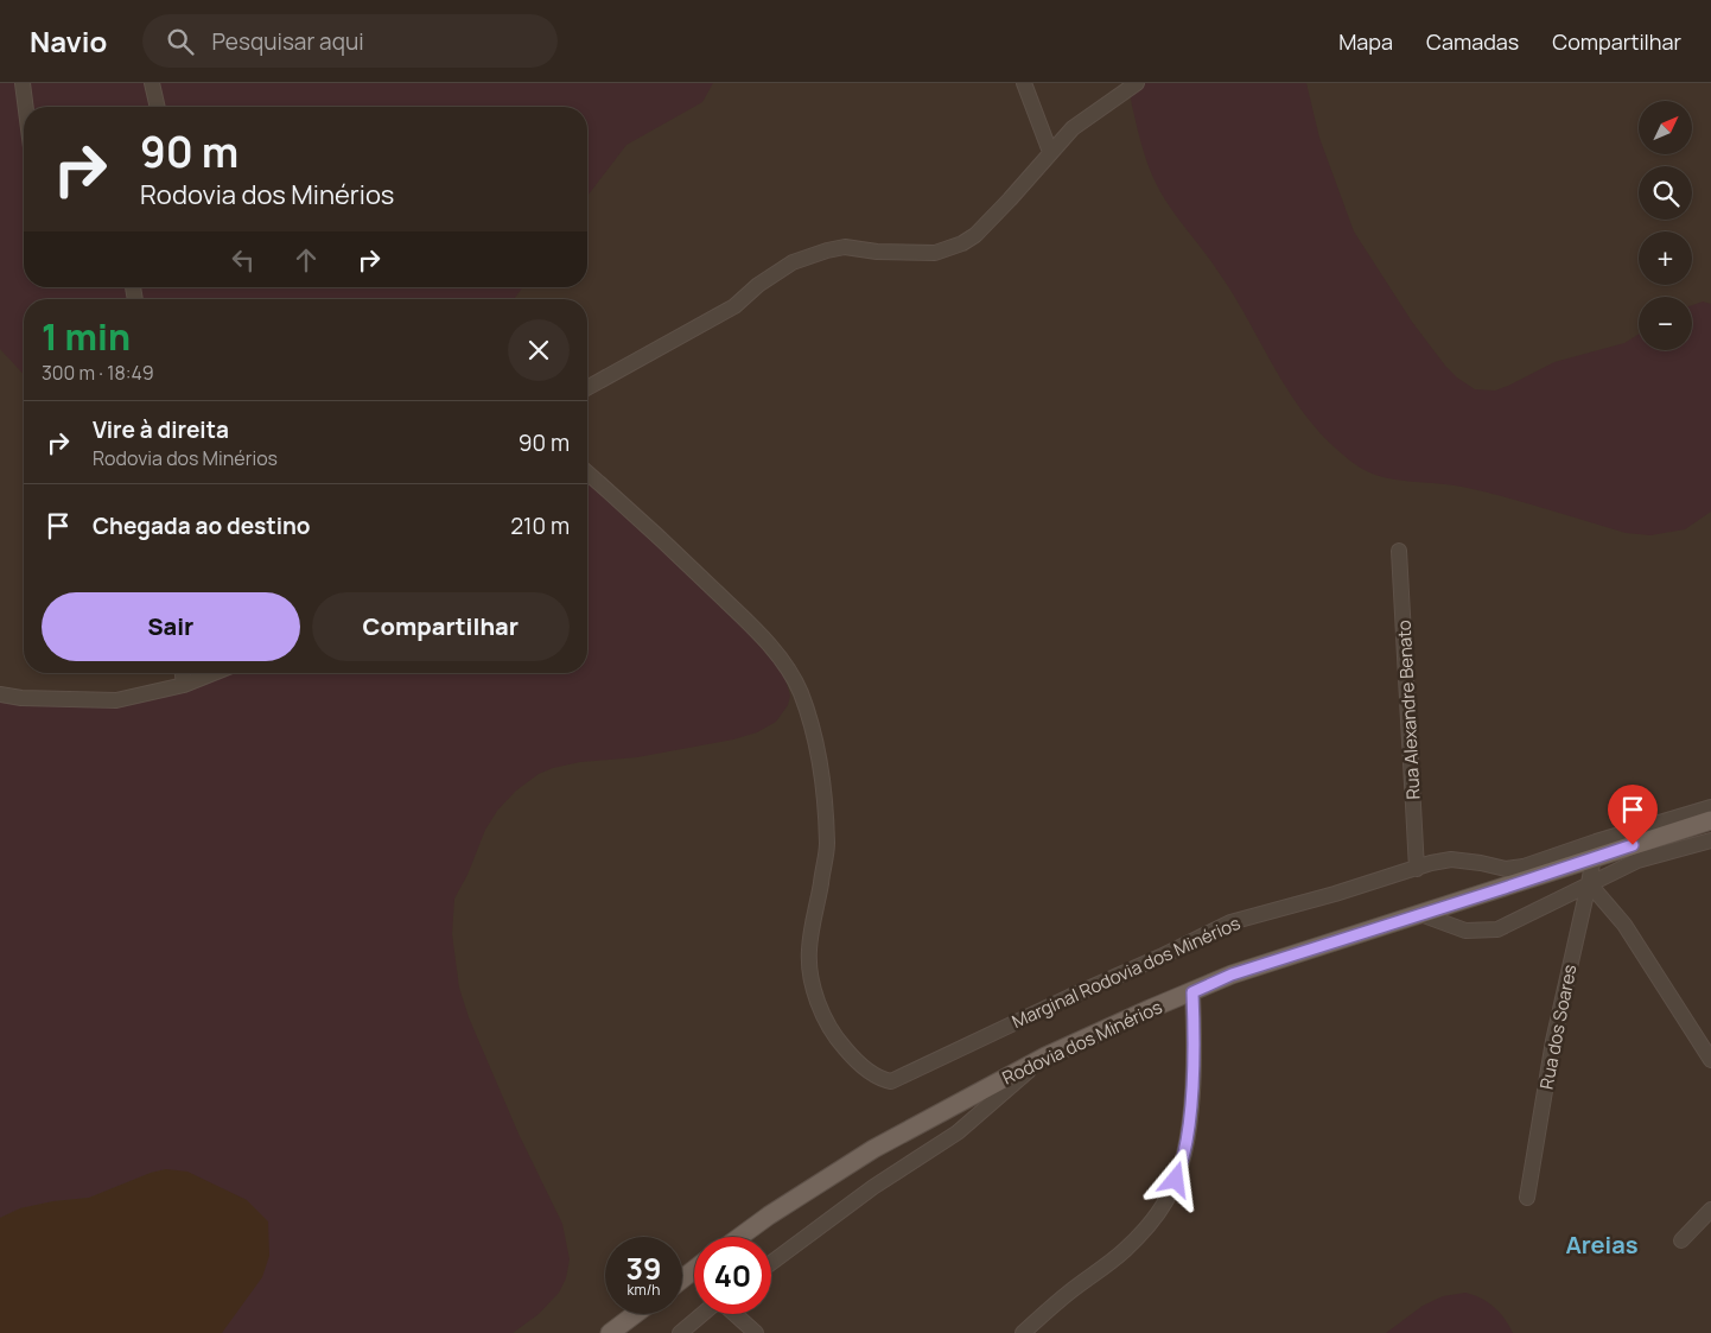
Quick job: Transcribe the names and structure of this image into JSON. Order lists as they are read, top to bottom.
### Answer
{
  "streets": {
    "main road": ["Rodovia dos Minérios"],
    "street": ["Rua Alexandre Benato", "Marginal Rodovia dos Minérios", "Rua dos Soares"]
  },
  "crossings": [
    ["Rua Alexandre Benato", "Marginal Rodovia dos Minérios"],
    ["Rua dos Soares", "Rodovia dos Minérios"]
  ],
  "districts": ["Areias"],
  "north": "top right",
  "page": {
    "header": "Navio",
    "search": "Pesquisar aqui",
    "nav": ["Mapa", "Camadas", "Compartilhar"],
    "map_buttons": ["+", "−"],
    "turn": ["90 m", "Rodovia dos Minérios"],
    "heading": ["1 min", "300 m · 18:49"],
    "list": [
      {
        "name": "Vire à direita",
        "note": "Rodovia dos Minérios",
        "value": "90 m"
      },
      {
        "name": "Chegada ao destino",
        "value": "210 m"
      }
    ],
    "buttons": ["Sair", "Compartilhar"],
    "speed": "39 km/h",
    "limit": "40"
  }
}
